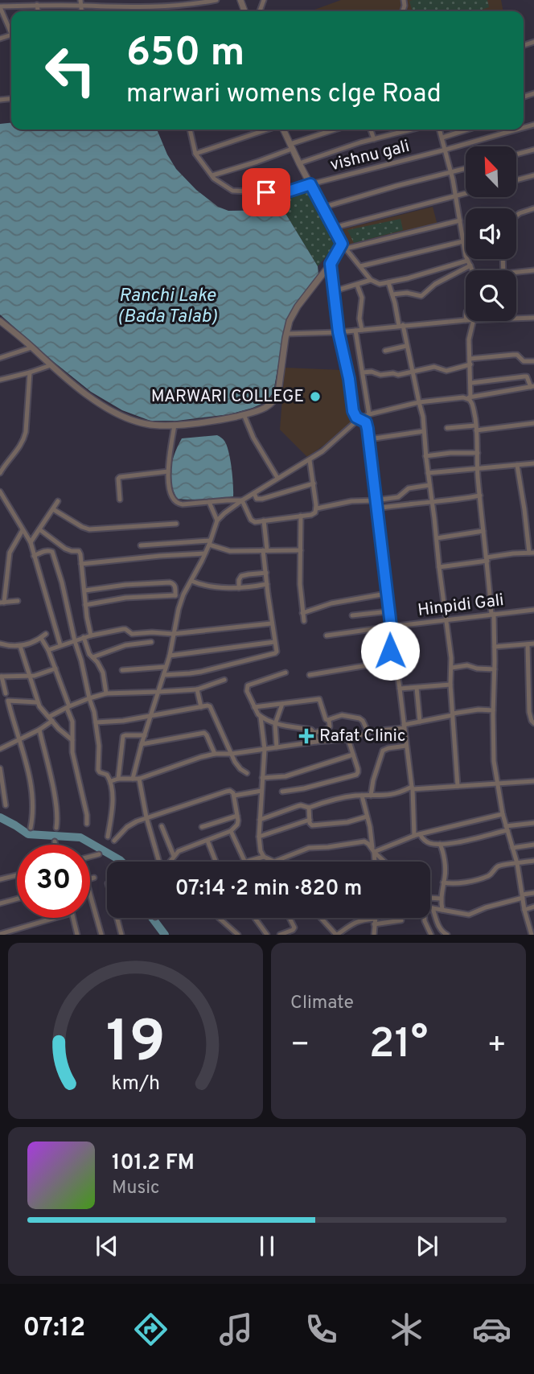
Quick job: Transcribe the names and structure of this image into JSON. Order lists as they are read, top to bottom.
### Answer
{
  "streets": {
    "street": ["vishnu gali", "Hinpidi Gali"]
  },
  "water": ["Ranchi Lake (Bada Talab)"],
  "places": {
    "other": ["MARWARI COLLEGE"],
    "health": ["Rafat Clinic"]
  },
  "north": "top left",
  "page": {
    "turn": ["650 m", "marwari womens clge Road"],
    "limit": "30",
    "trip": "07:14 · 2 min · 820 m",
    "tile": "Climate",
    "heat": ["−", "21°", "+"],
    "song": ["101.2 FM", "Music"],
    "tabs": "07:12",
    "gauge": ["19", "km/h"]
  }
}
